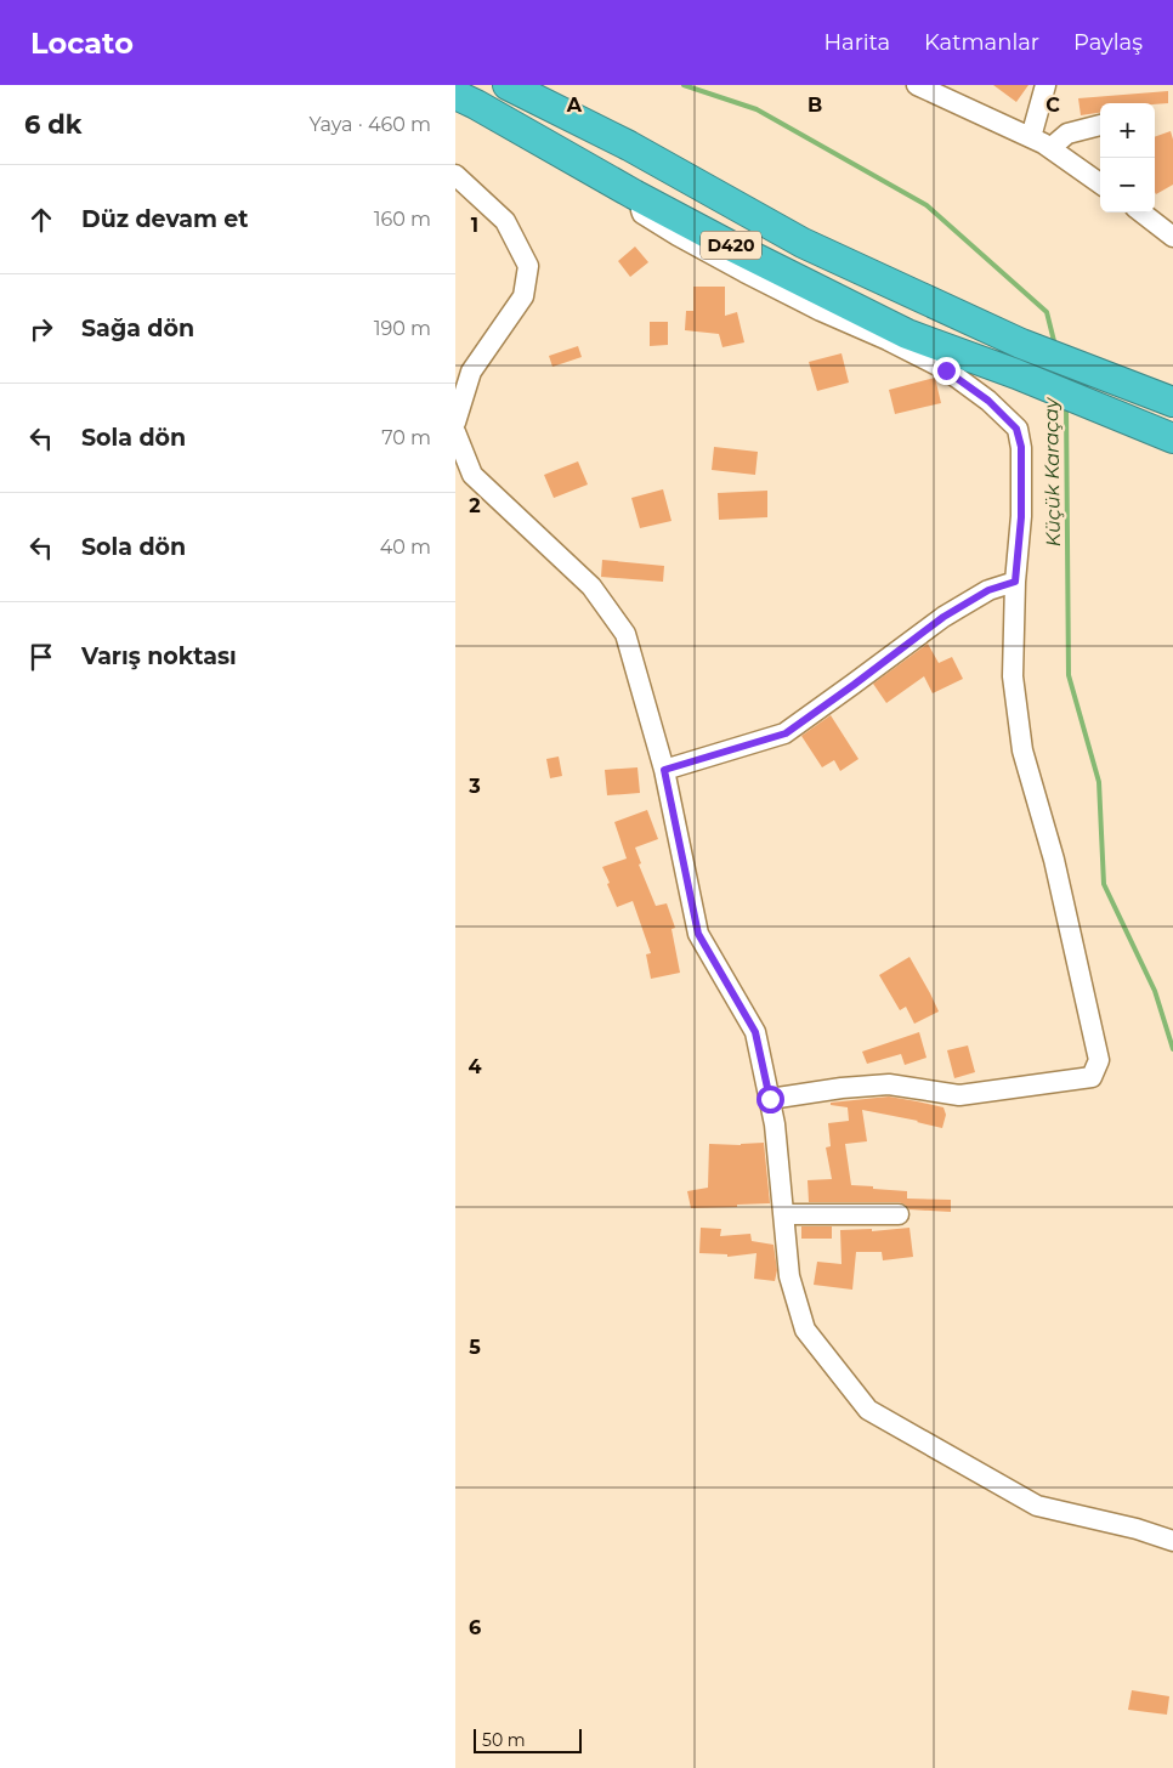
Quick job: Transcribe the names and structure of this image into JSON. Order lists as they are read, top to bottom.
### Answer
{
  "streets": {
    "highway": ["D420"]
  },
  "water": ["Küçük Karaçay"],
  "scale_bar": "50 m",
  "page": {
    "header": "Locato",
    "nav": ["Harita", "Katmanlar", "Paylaş"],
    "heading": ["6 dk", "Yaya · 460 m"],
    "map_buttons": ["+", "−"],
    "list": [
      ["Düz devam et", "160 m"],
      ["Sağa dön", "190 m"],
      ["Sola dön", "70 m"],
      ["Sola dön", "40 m"],
      "Varış noktası"
    ],
    "scale": "50 m"
  },
  "grid": {
    "columns": ["A", "B", "C"],
    "rows": [
      "1",
      "2",
      "3",
      "4",
      "5",
      "6"
    ]
  }
}
